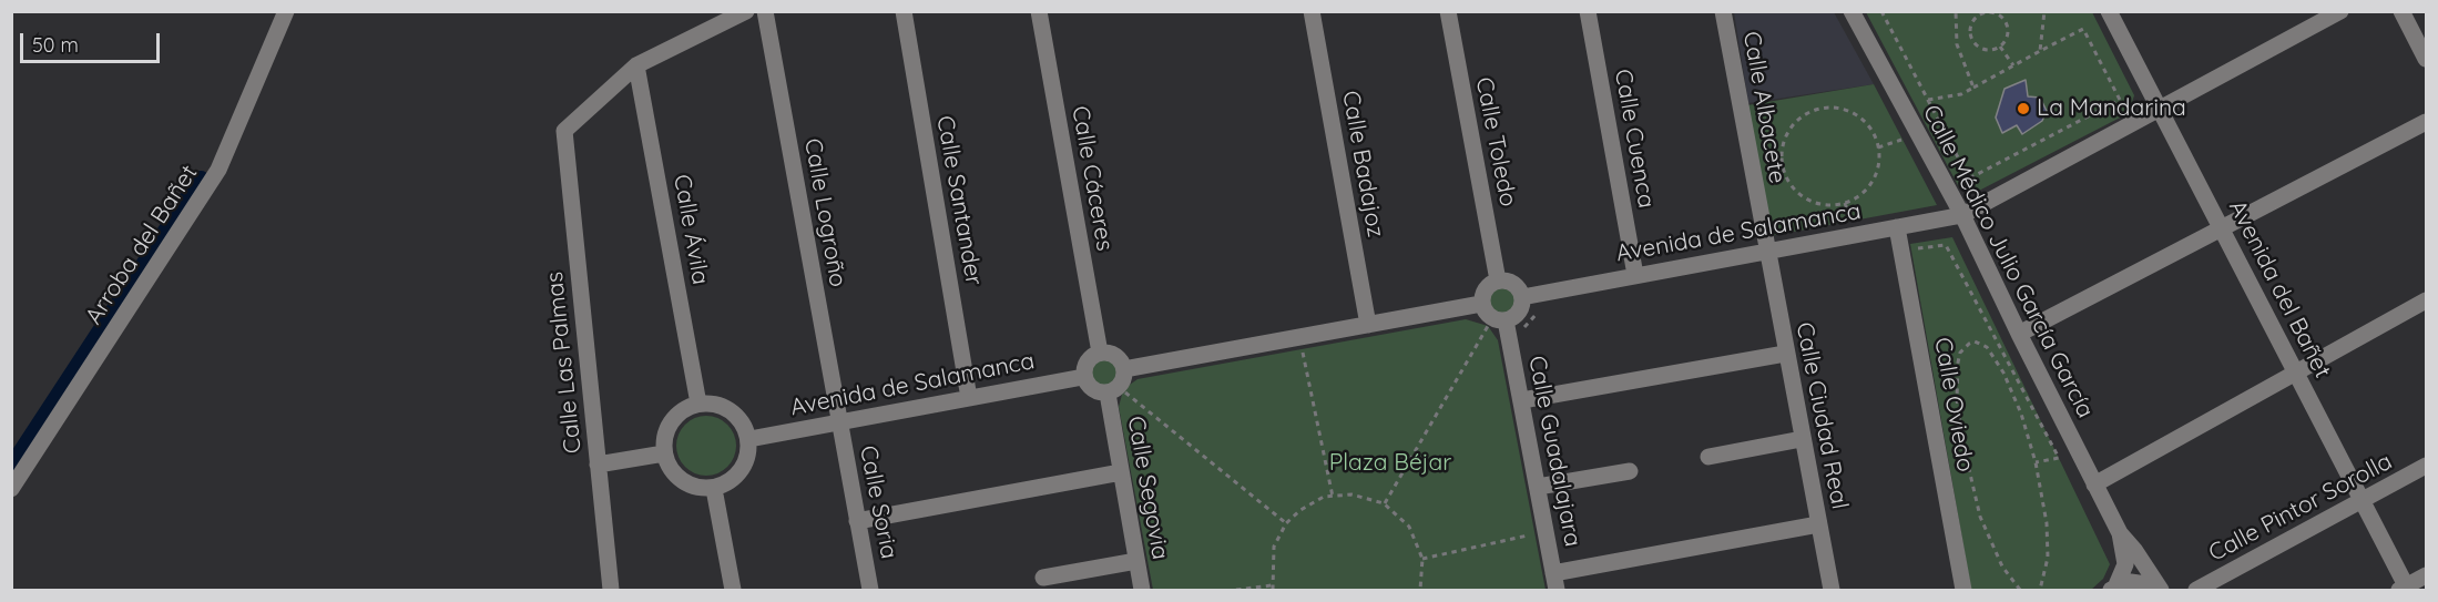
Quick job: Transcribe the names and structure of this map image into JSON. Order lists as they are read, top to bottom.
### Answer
{
  "streets": {
    "street": [
      "Calle Albacete",
      "Calle Cuenca",
      "Calle Toledo",
      "Calle Badajoz",
      "Calle Cáceres",
      "Calle Santander",
      "Calle Logroño",
      "Calle Ávila",
      "Avenida de Salamanca",
      "Arroba del Bañet",
      "Calle Médico Julio García García",
      "Avenida del Bañet",
      "Calle Las Palmas",
      "Calle Oviedo",
      "Calle Ciudad Real",
      "Calle Guadalajara",
      "Calle Segovia",
      "Calle Soria",
      "Calle Pintor Sorolla"
    ]
  },
  "crossings": [
    ["Calle Albacete", "Avenida de Salamanca"],
    ["Calle Albacete", "Calle Ciudad Real"],
    ["Calle Cuenca", "Avenida de Salamanca"],
    ["Calle Toledo", "Avenida de Salamanca"],
    ["Calle Toledo", "Calle Guadalajara"],
    ["Calle Cáceres", "Avenida de Salamanca"],
    ["Calle Cáceres", "Calle Segovia"],
    ["Calle Santander", "Avenida de Salamanca"],
    ["Calle Logroño", "Avenida de Salamanca"],
    ["Calle Logroño", "Calle Soria"],
    ["Calle Ávila", "Avenida de Salamanca"],
    ["Calle Ávila", "Calle Las Palmas"],
    ["Avenida de Salamanca", "Calle Médico Julio García García"],
    ["Avenida de Salamanca", "Avenida del Bañet"],
    ["Avenida de Salamanca", "Calle Oviedo"],
    ["Avenida de Salamanca", "Calle Ciudad Real"],
    ["Avenida de Salamanca", "Calle Guadalajara"],
    ["Avenida de Salamanca", "Calle Segovia"],
    ["Avenida de Salamanca", "Calle Soria"],
    ["Avenida del Bañet", "Calle Pintor Sorolla"]
  ],
  "parks": ["Plaza Béjar"],
  "places": ["La Mandarina"],
  "scale_bar": "50 m"
}
